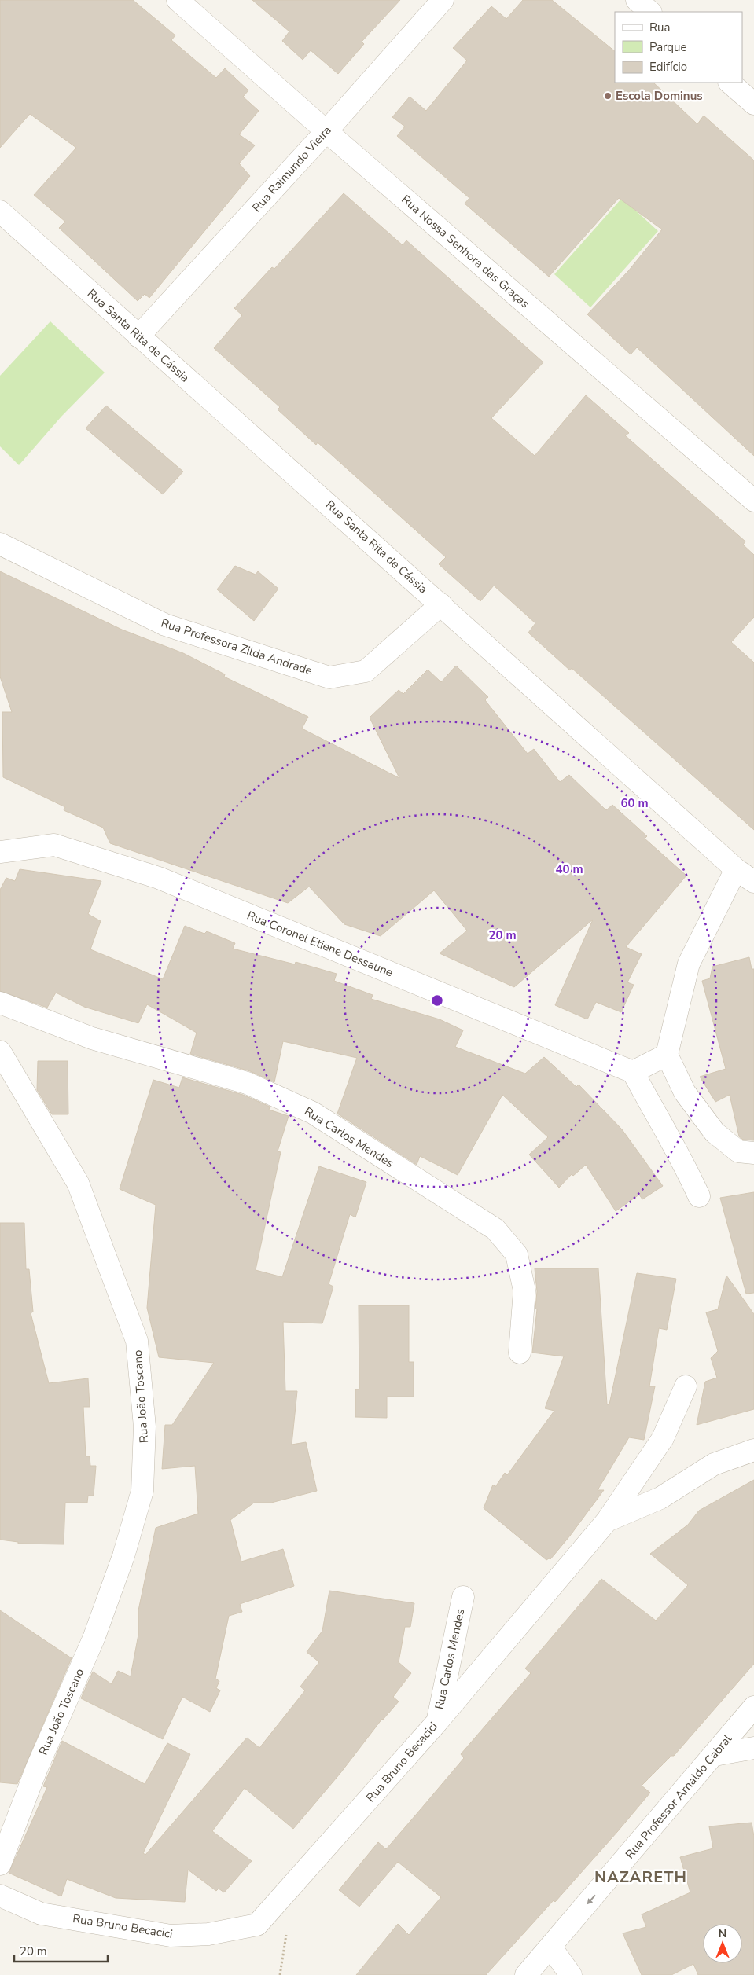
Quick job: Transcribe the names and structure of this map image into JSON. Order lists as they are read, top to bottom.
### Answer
{
  "streets": {
    "street": [
      "Rua Raimundo Vieira",
      "Rua Nossa Senhora das Graças",
      "Rua Santa Rita de Cássia",
      "Rua Professora Zilda Andrade",
      "Rua Coronel Etiene Dessaune",
      "Rua Carlos Mendes",
      "Rua João Toscano",
      "Rua Bruno Becacici",
      "Rua Professor Arnaldo Cabral"
    ]
  },
  "crossings": [
    ["Rua Raimundo Vieira", "Rua Nossa Senhora das Graças"],
    ["Rua Raimundo Vieira", "Rua Santa Rita de Cássia"],
    ["Rua Santa Rita de Cássia", "Rua Professora Zilda Andrade"],
    ["Rua Carlos Mendes", "Rua Bruno Becacici"]
  ],
  "one_way": ["Rua Professor Arnaldo Cabral"],
  "districts": ["NAZARETH"],
  "places": ["Escola Dominus"],
  "legend": ["Rua", "Parque", "Edifício"],
  "scale_bar": "20 m",
  "north": "top",
  "rings": ["60 m", "40 m", "20 m"]
}
